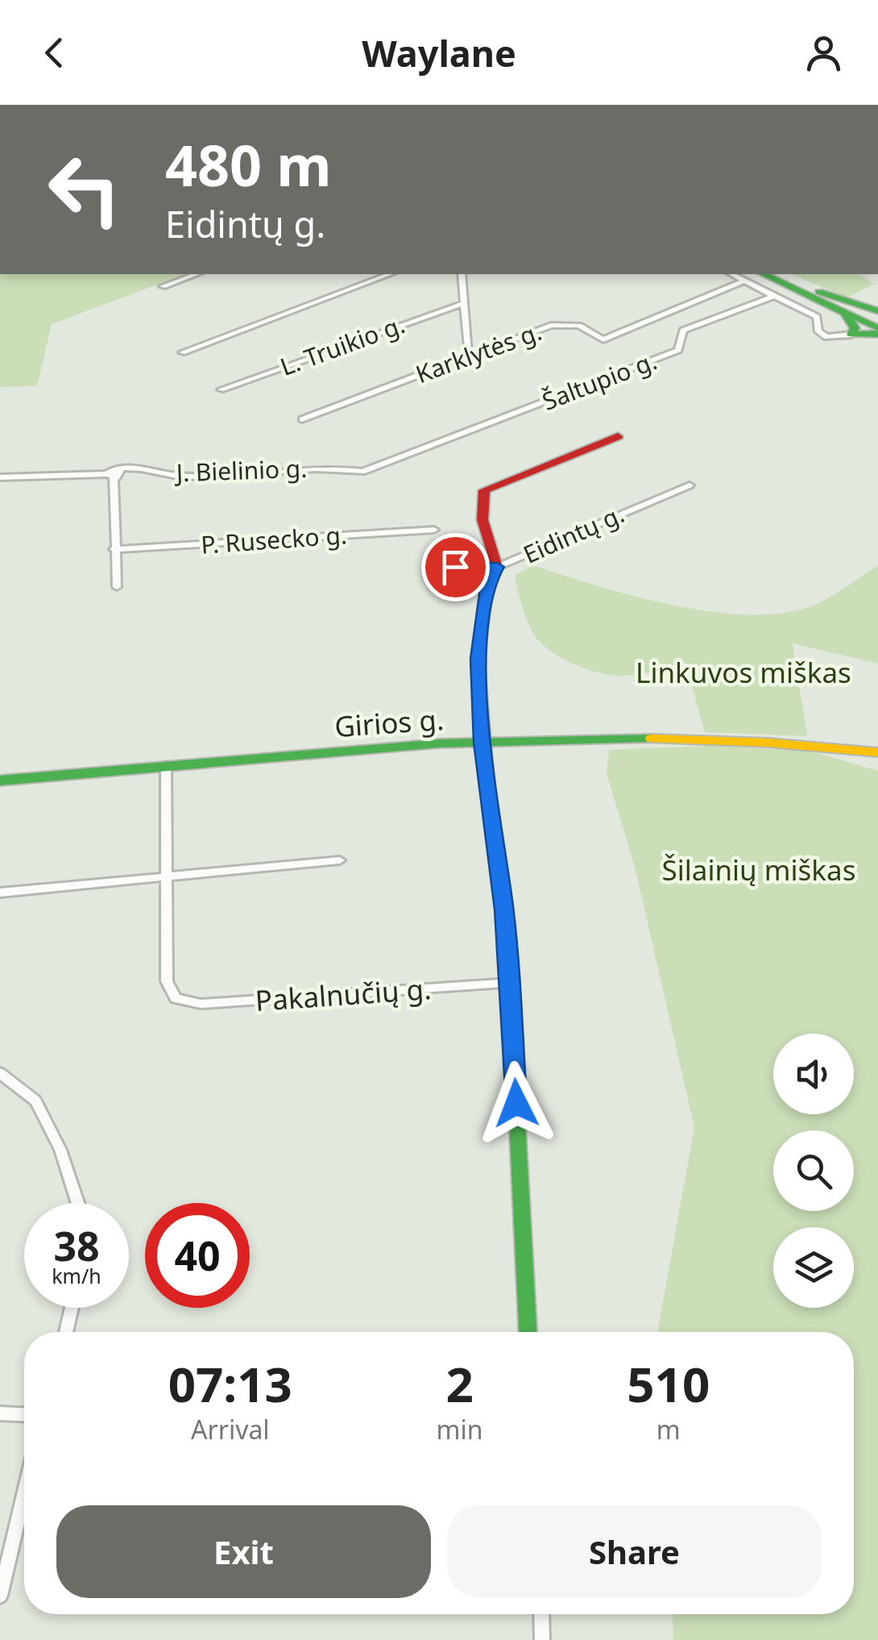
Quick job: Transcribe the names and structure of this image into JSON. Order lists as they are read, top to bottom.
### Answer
{
  "streets": {
    "main road": ["Girios g."],
    "street": [
      "L. Truikio g.",
      "Karklytės g.",
      "Šaltupio g.",
      "J. Bielinio g.",
      "Eidintų g.",
      "P. Rusecko g.",
      "Pakalnučių g."
    ]
  },
  "crossings": [
    ["Šaltupio g.", "J. Bielinio g."]
  ],
  "parks": ["Linkuvos miškas", "Šilainių miškas"],
  "page": {
    "header": "Waylane",
    "turn": ["480 m", "Eidintų g."],
    "speed": "38 km/h",
    "limit": "40",
    "eta": [
      "07:13",
      "Arrival",
      "2",
      "min",
      "510",
      "m"
    ],
    "buttons": ["Exit", "Share"]
  }
}
